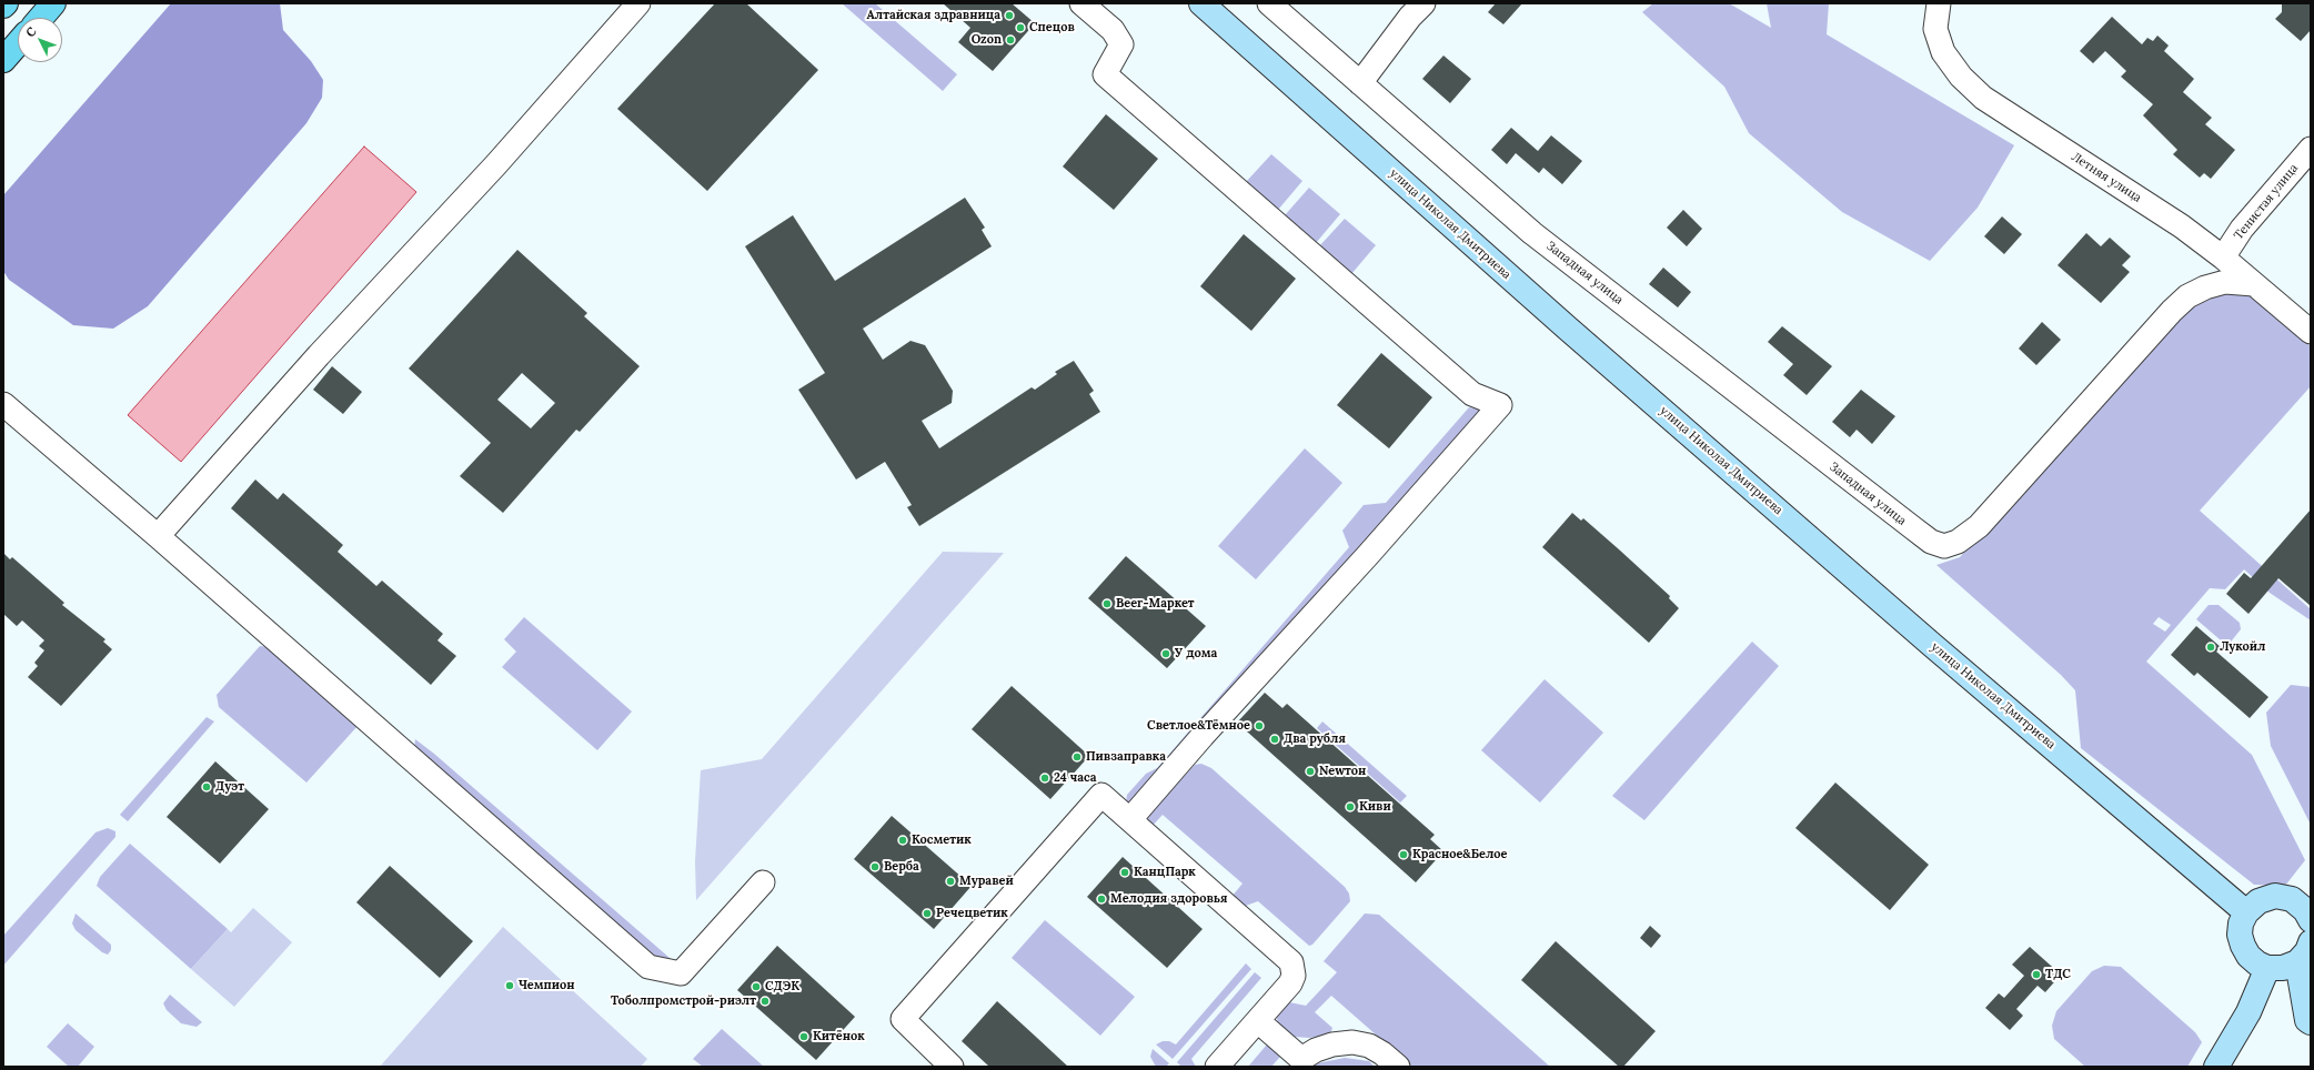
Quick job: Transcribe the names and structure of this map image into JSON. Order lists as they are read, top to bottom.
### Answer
{
  "streets": {
    "main road": ["улица Николая Дмитриева"],
    "street": ["Летняя улица", "Тенистая улица", "Западная улица"]
  },
  "crossings": [
    ["Летняя улица", "Тенистая улица"],
    ["Летняя улица", "Западная улица"]
  ],
  "places": [
    "Алтайская здравница",
    "Спецов",
    "Ozon",
    "Beer-Маркет",
    "Лукойл",
    "У дома",
    "Светлое&Тёмное",
    "Два рубля",
    "Пивзаправка",
    "Newтон",
    "24 часа",
    "Дуэт",
    "Киви",
    "Косметик",
    "Красное&Белое",
    "Верба",
    "КанцПарк",
    "Муравей",
    "Мелодия здоровья",
    "Речецветик",
    "ТДС",
    "Чемпион",
    "СДЭК",
    "Тоболпромстрой-риэлт",
    "Китёнок"
  ],
  "north": "top left"
}
